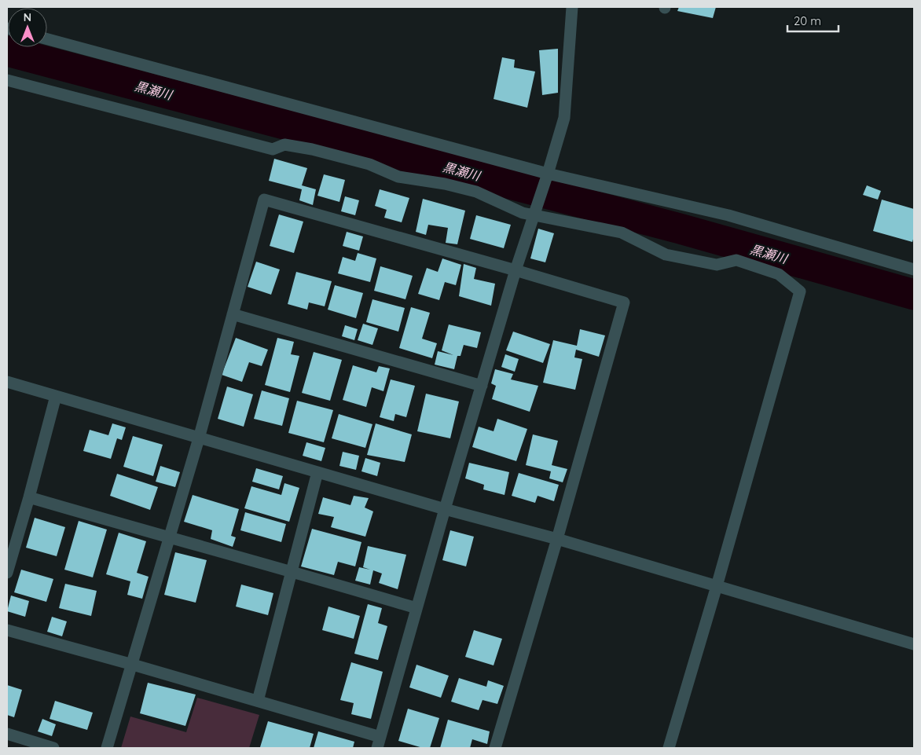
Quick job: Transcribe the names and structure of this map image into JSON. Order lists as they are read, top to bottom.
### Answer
{
  "water": ["黒瀬川"],
  "scale_bar": "20 m",
  "north": "top"
}
